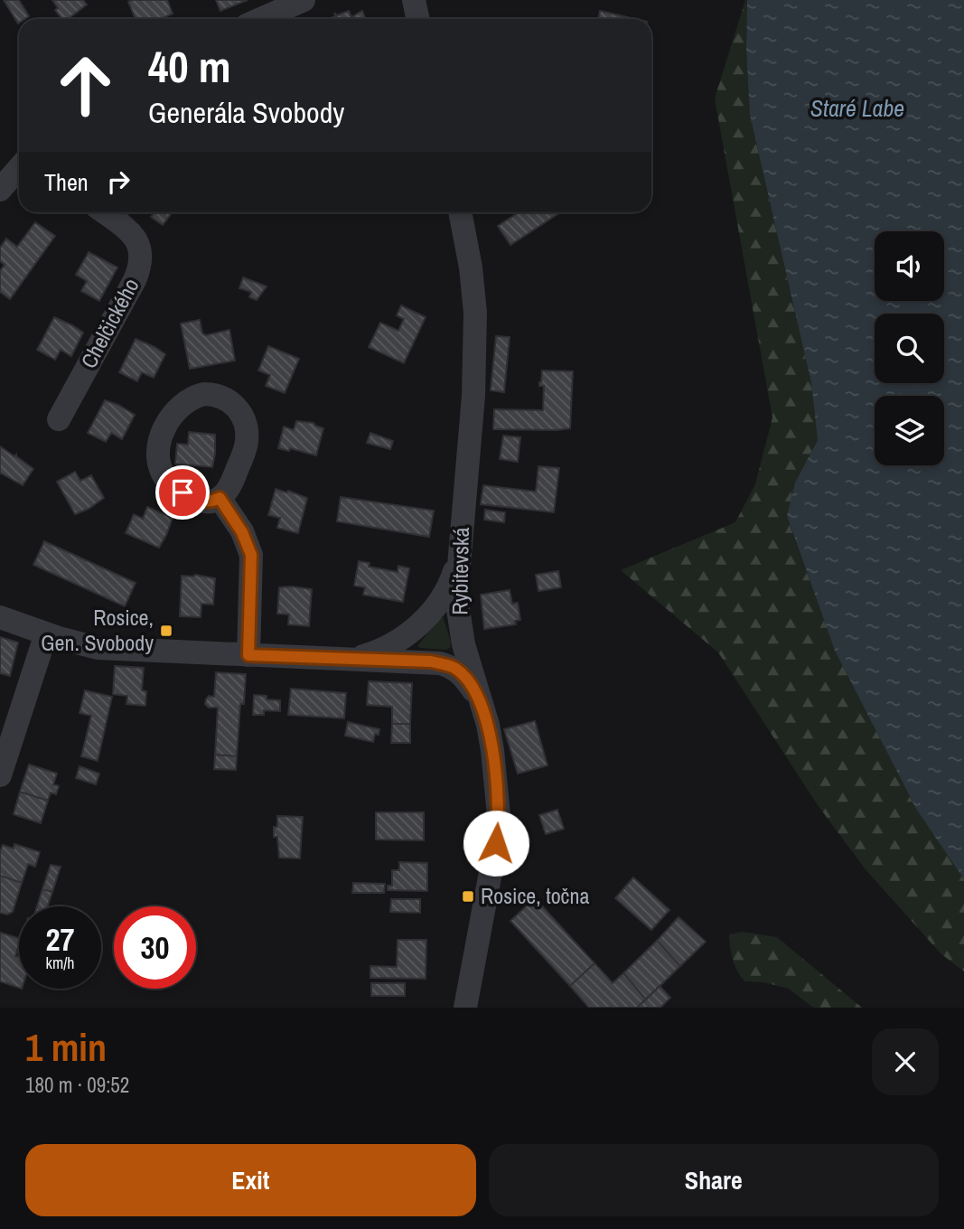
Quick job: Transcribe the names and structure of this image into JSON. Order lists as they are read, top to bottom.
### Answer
{
  "streets": {
    "street": ["Chelčického", "Rybitevská"]
  },
  "water": ["Staré Labe"],
  "places": {
    "transit": ["Rosice, Gen. Svobody", "Rosice, točna"]
  },
  "page": {
    "turn": ["40 m", "Generála Svobody"],
    "then": "Then",
    "speed": "27 km/h",
    "limit": "30",
    "heading": ["1 min", "180 m · 09:52"],
    "buttons": ["Exit", "Share"]
  }
}
